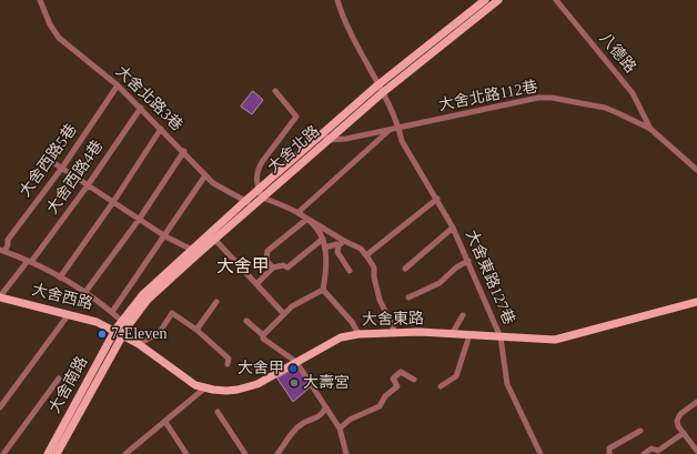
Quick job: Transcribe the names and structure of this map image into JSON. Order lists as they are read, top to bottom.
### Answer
{
  "streets": {
    "main road": [
      "大舍北路",
      "大舍西路",
      "大舍東路",
      "大舍南路"
    ],
    "street": [
      "八德路",
      "大舍北路112巷",
      "大舍北路3巷",
      "大舍西路5巷",
      "大舍西路4巷",
      "大舍東路127巷"
    ]
  },
  "crossings": [
    ["八德路", "大舍北路112巷"],
    ["大舍北路112巷", "大舍北路"],
    ["大舍北路112巷", "大舍東路127巷"],
    ["大舍北路3巷", "大舍北路"],
    ["大舍北路3巷", "大舍西路5巷"],
    ["大舍北路3巷", "大舍西路4巷"],
    ["大舍北路", "大舍東路127巷"],
    ["大舍北路", "大舍西路"],
    ["大舍北路", "大舍東路"],
    ["大舍北路", "大舍南路"],
    ["大舍西路4巷", "大舍西路"],
    ["大舍東路127巷", "大舍東路"],
    ["大舍西路", "大舍東路"],
    ["大舍西路", "大舍南路"],
    ["大舍東路", "大舍南路"]
  ],
  "districts": ["大舍甲"],
  "places": ["7-Eleven", "大舍甲", "大壽宮"]
}
